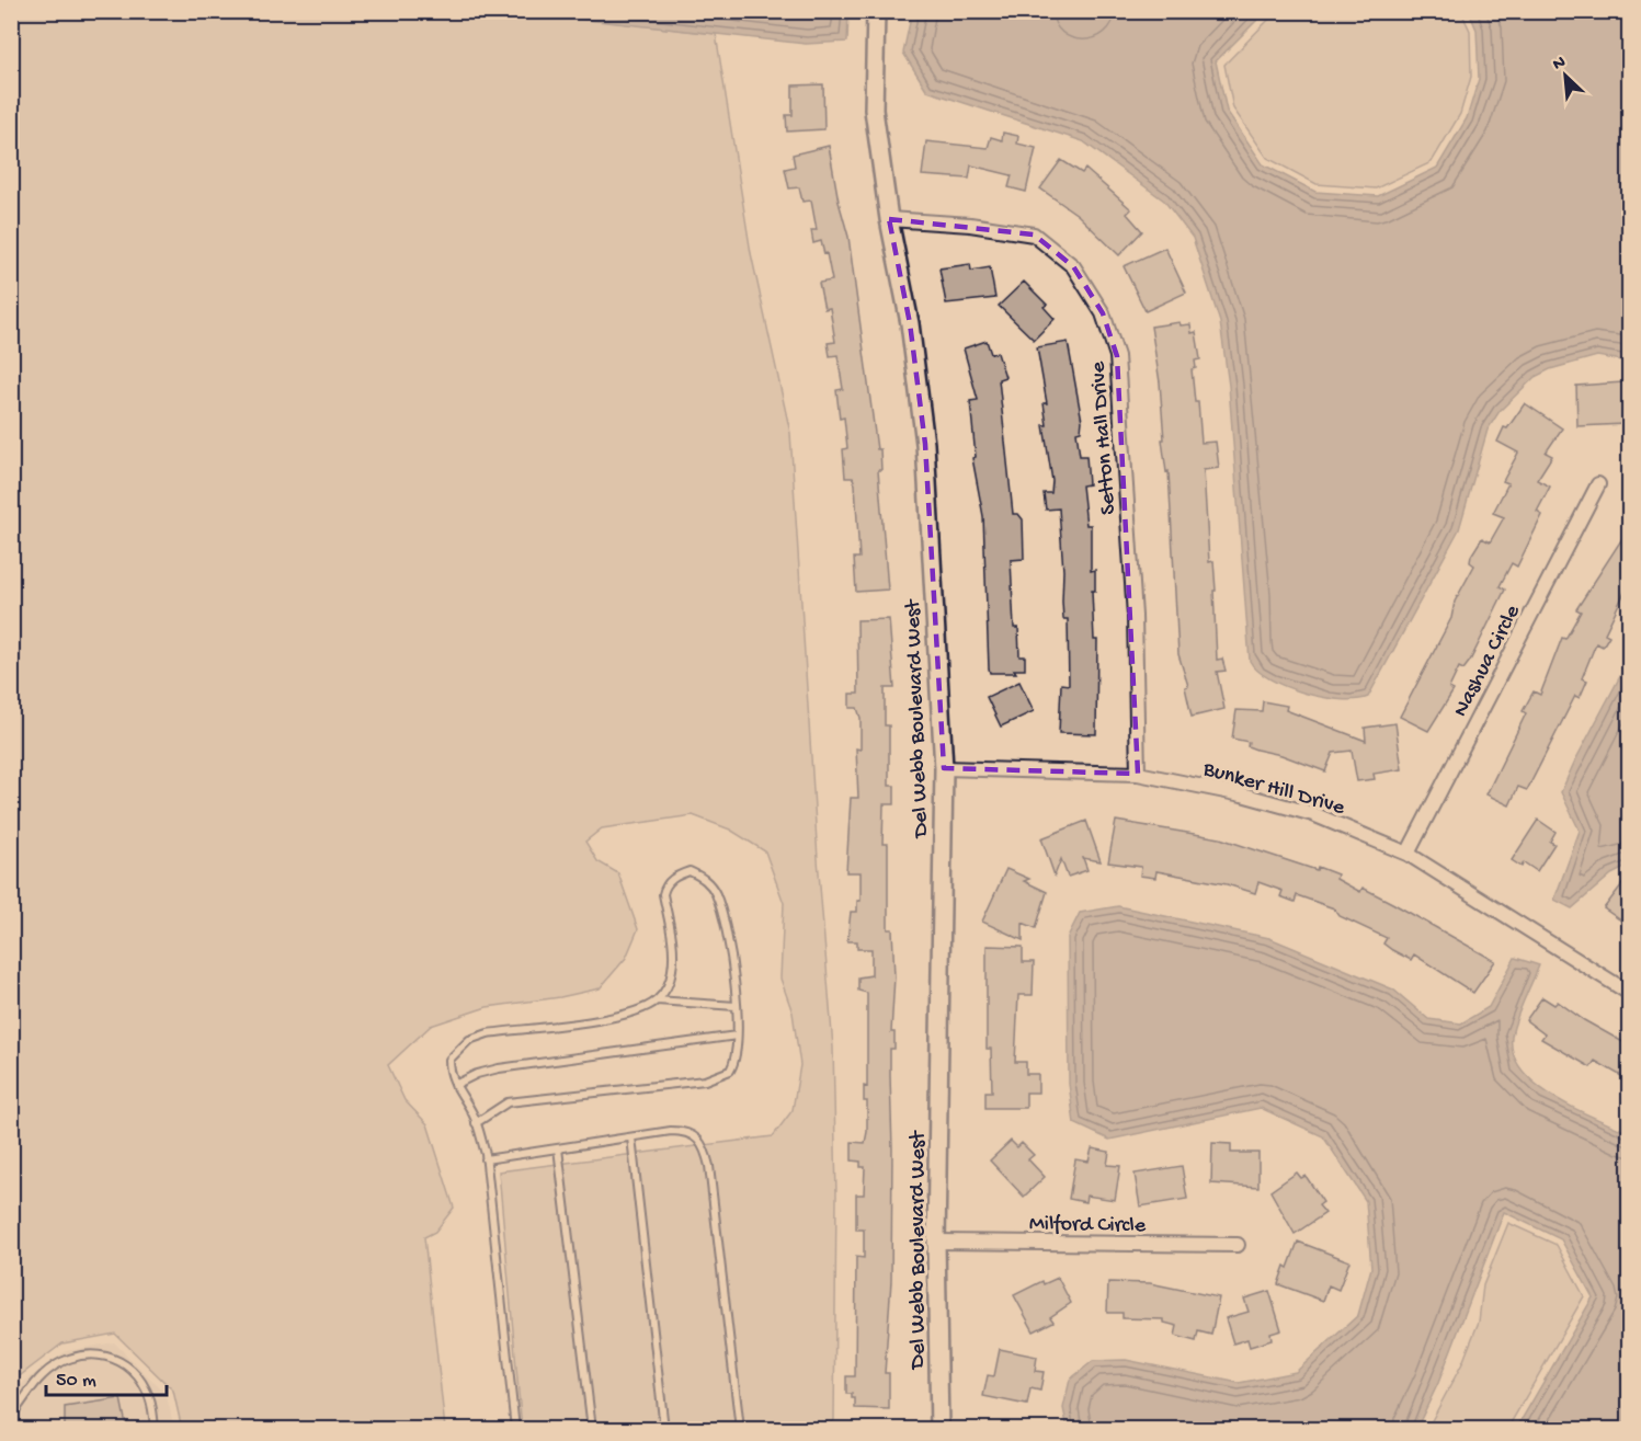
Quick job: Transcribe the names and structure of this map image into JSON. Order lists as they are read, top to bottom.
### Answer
{
  "streets": {
    "street": [
      "Setton Hall Drive",
      "Nashua Circle",
      "Del Webb Boulevard West",
      "Bunker Hill Drive",
      "Milford Circle"
    ]
  },
  "crossings": [
    ["Setton Hall Drive", "Del Webb Boulevard West"],
    ["Setton Hall Drive", "Bunker Hill Drive"],
    ["Nashua Circle", "Bunker Hill Drive"],
    ["Del Webb Boulevard West", "Bunker Hill Drive"],
    ["Del Webb Boulevard West", "Milford Circle"]
  ],
  "scale_bar": "50 m",
  "north": "top left"
}
